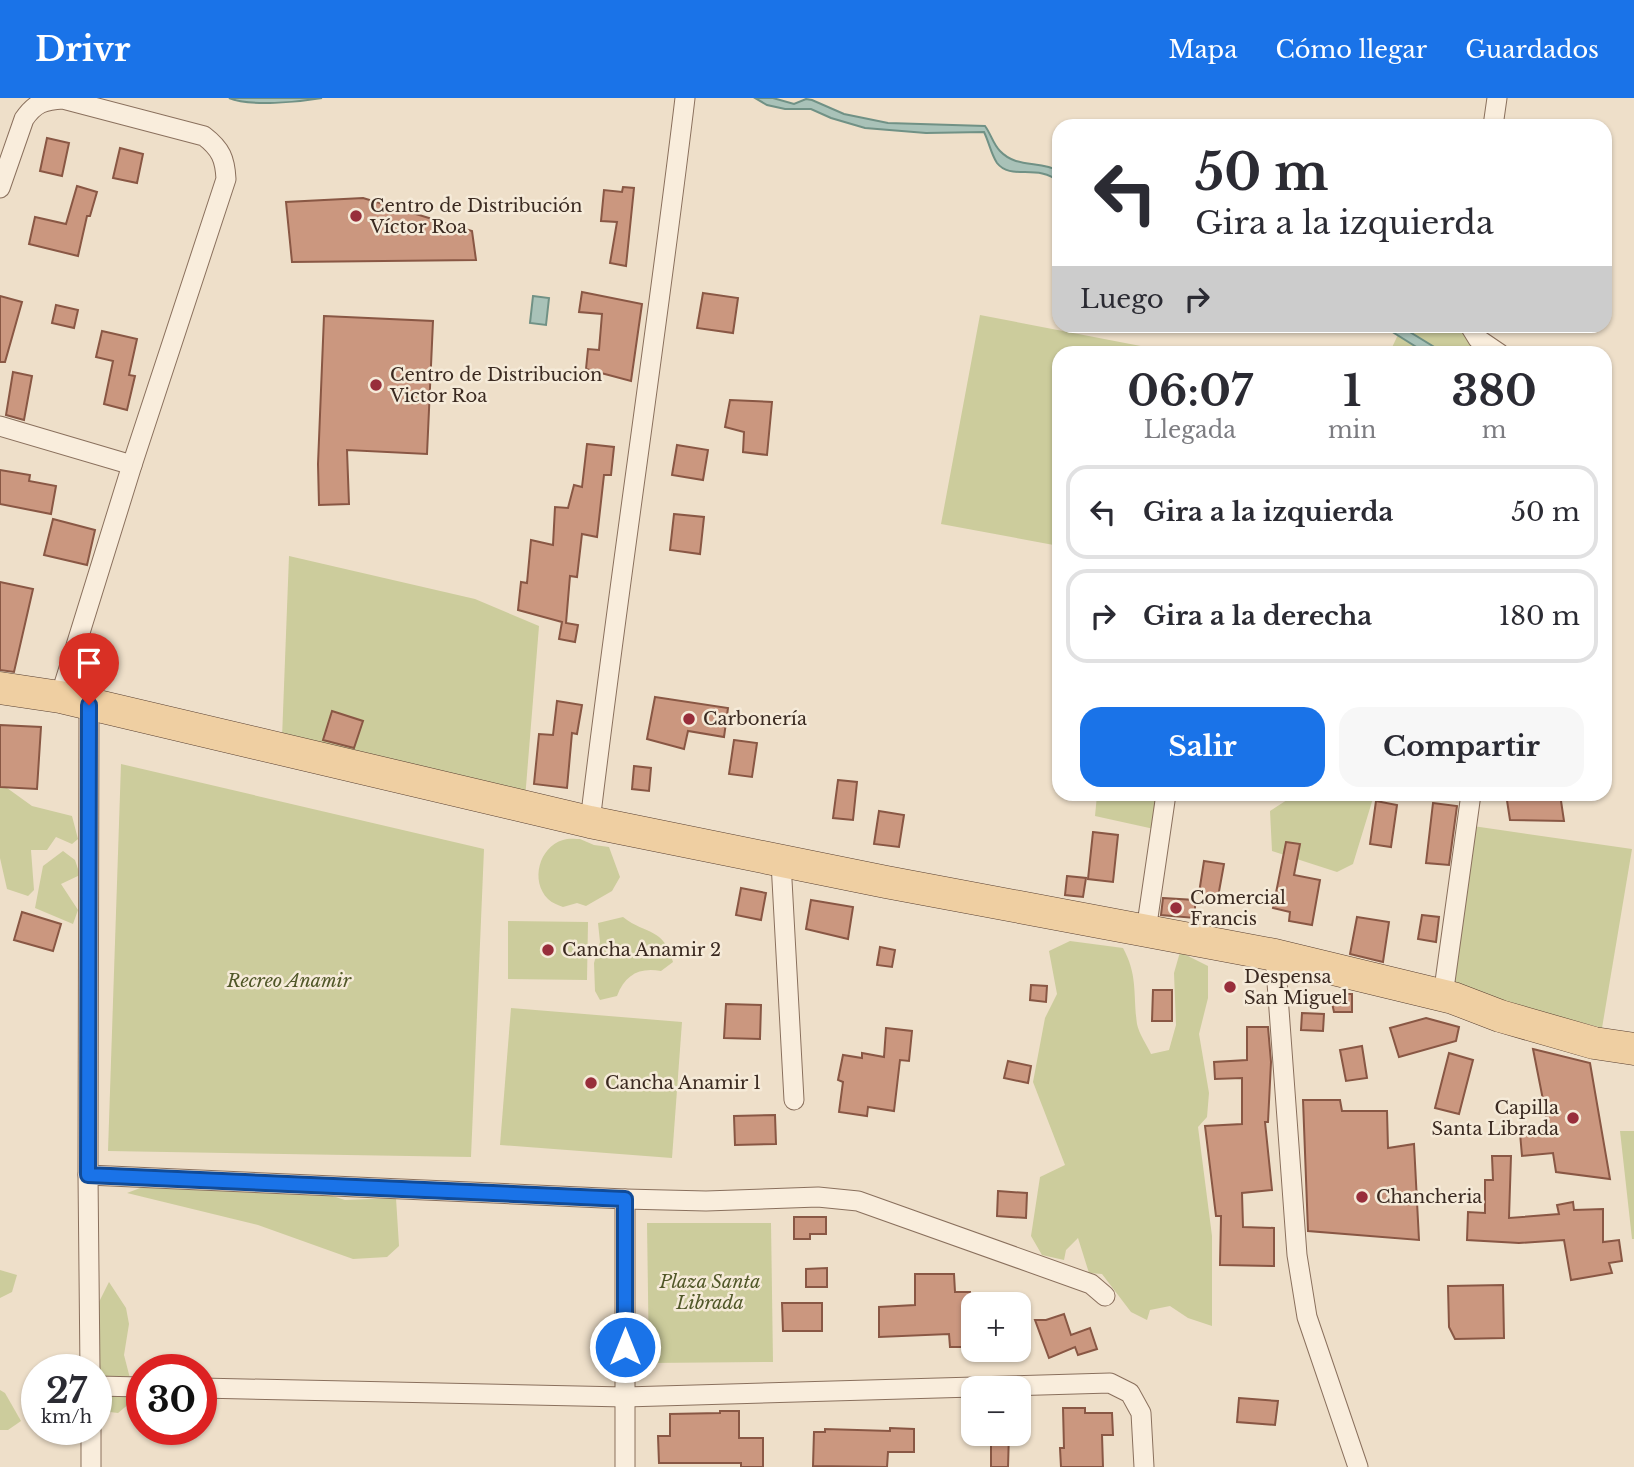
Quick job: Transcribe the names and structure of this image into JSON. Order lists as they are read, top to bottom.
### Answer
{
  "parks": ["Recreo Anamir", "Plaza Santa Librada"],
  "places": [
    "Centro de Distribución Víctor Roa",
    "Centro de Distribucion Victor Roa",
    "Carbonería",
    "Comercial Francis",
    "Cancha Anamir 2",
    "Despensa San Miguel",
    "Cancha Anamir 1",
    "Capilla Santa Librada",
    "Chancheria"
  ],
  "page": {
    "header": "Drivr",
    "nav": ["Mapa", "Cómo llegar", "Guardados"],
    "turn": ["50 m", "Gira a la izquierda"],
    "then": "Luego",
    "eta": [
      "06:07",
      "Llegada",
      "1",
      "min",
      "380",
      "m"
    ],
    "list": [
      {
        "name": "Gira a la izquierda",
        "value": "50 m"
      },
      {
        "name": "Gira a la derecha",
        "value": "180 m"
      }
    ],
    "buttons": ["Salir", "Compartir"],
    "map_buttons": ["+", "−"],
    "speed": "27 km/h",
    "limit": "30"
  }
}
